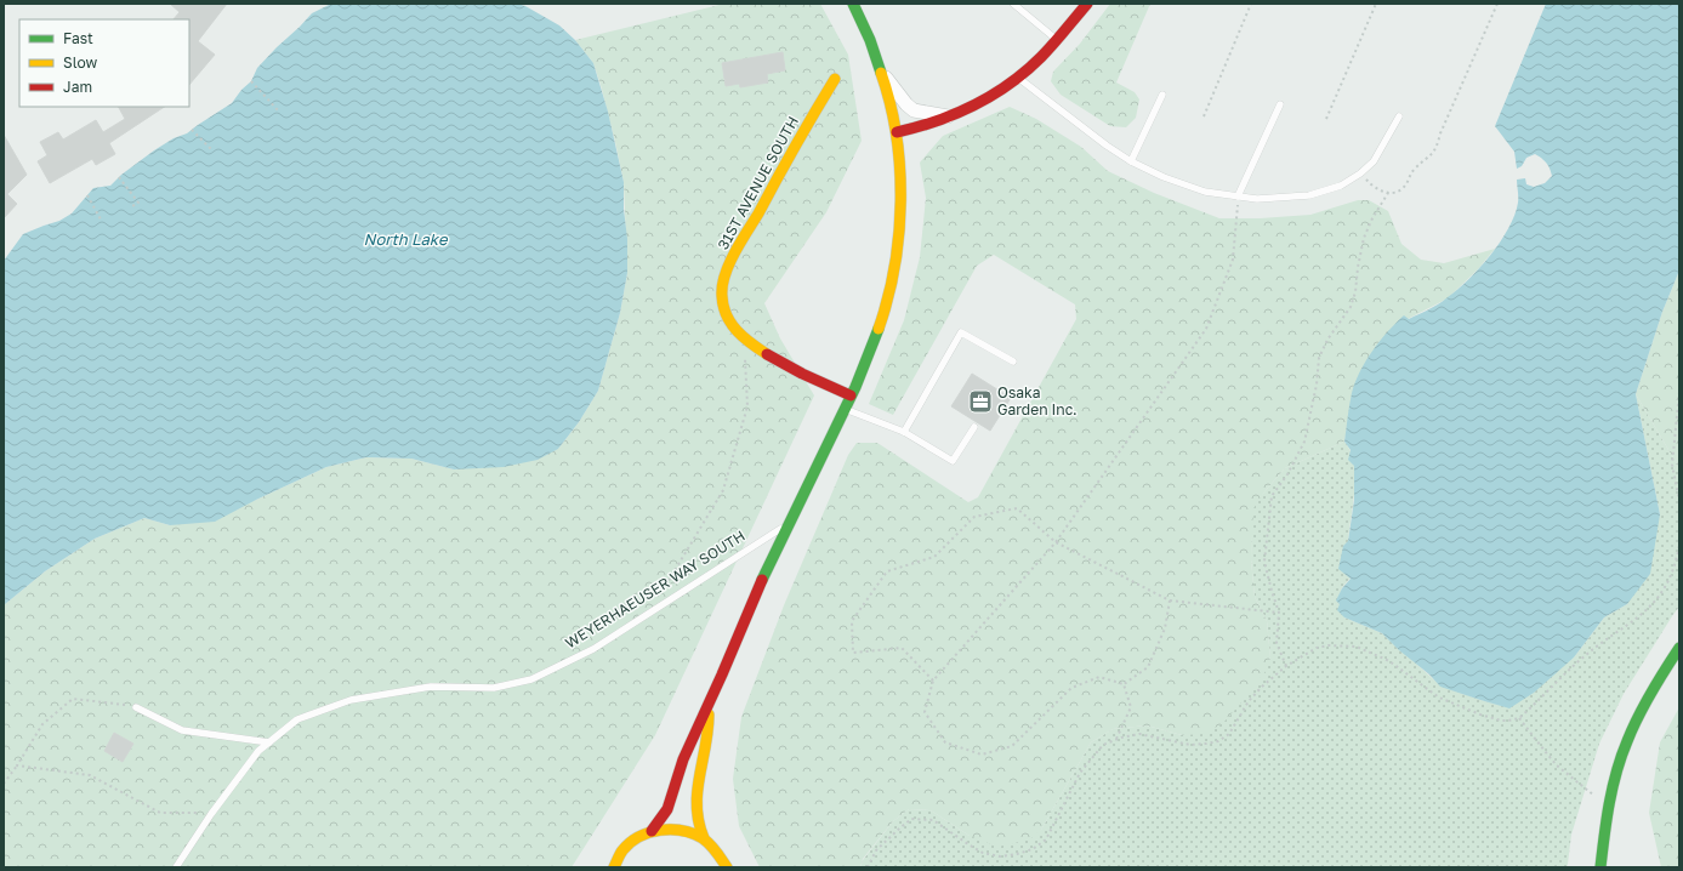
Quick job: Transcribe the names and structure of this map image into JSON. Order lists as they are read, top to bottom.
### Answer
{
  "streets": {
    "street": ["31ST AVENUE SOUTH"],
    "lane": ["WEYERHAEUSER WAY SOUTH"]
  },
  "water": ["North Lake"],
  "places": {
    "office": ["Osaka Garden Inc."]
  },
  "legend": ["Fast", "Slow", "Jam"]
}
